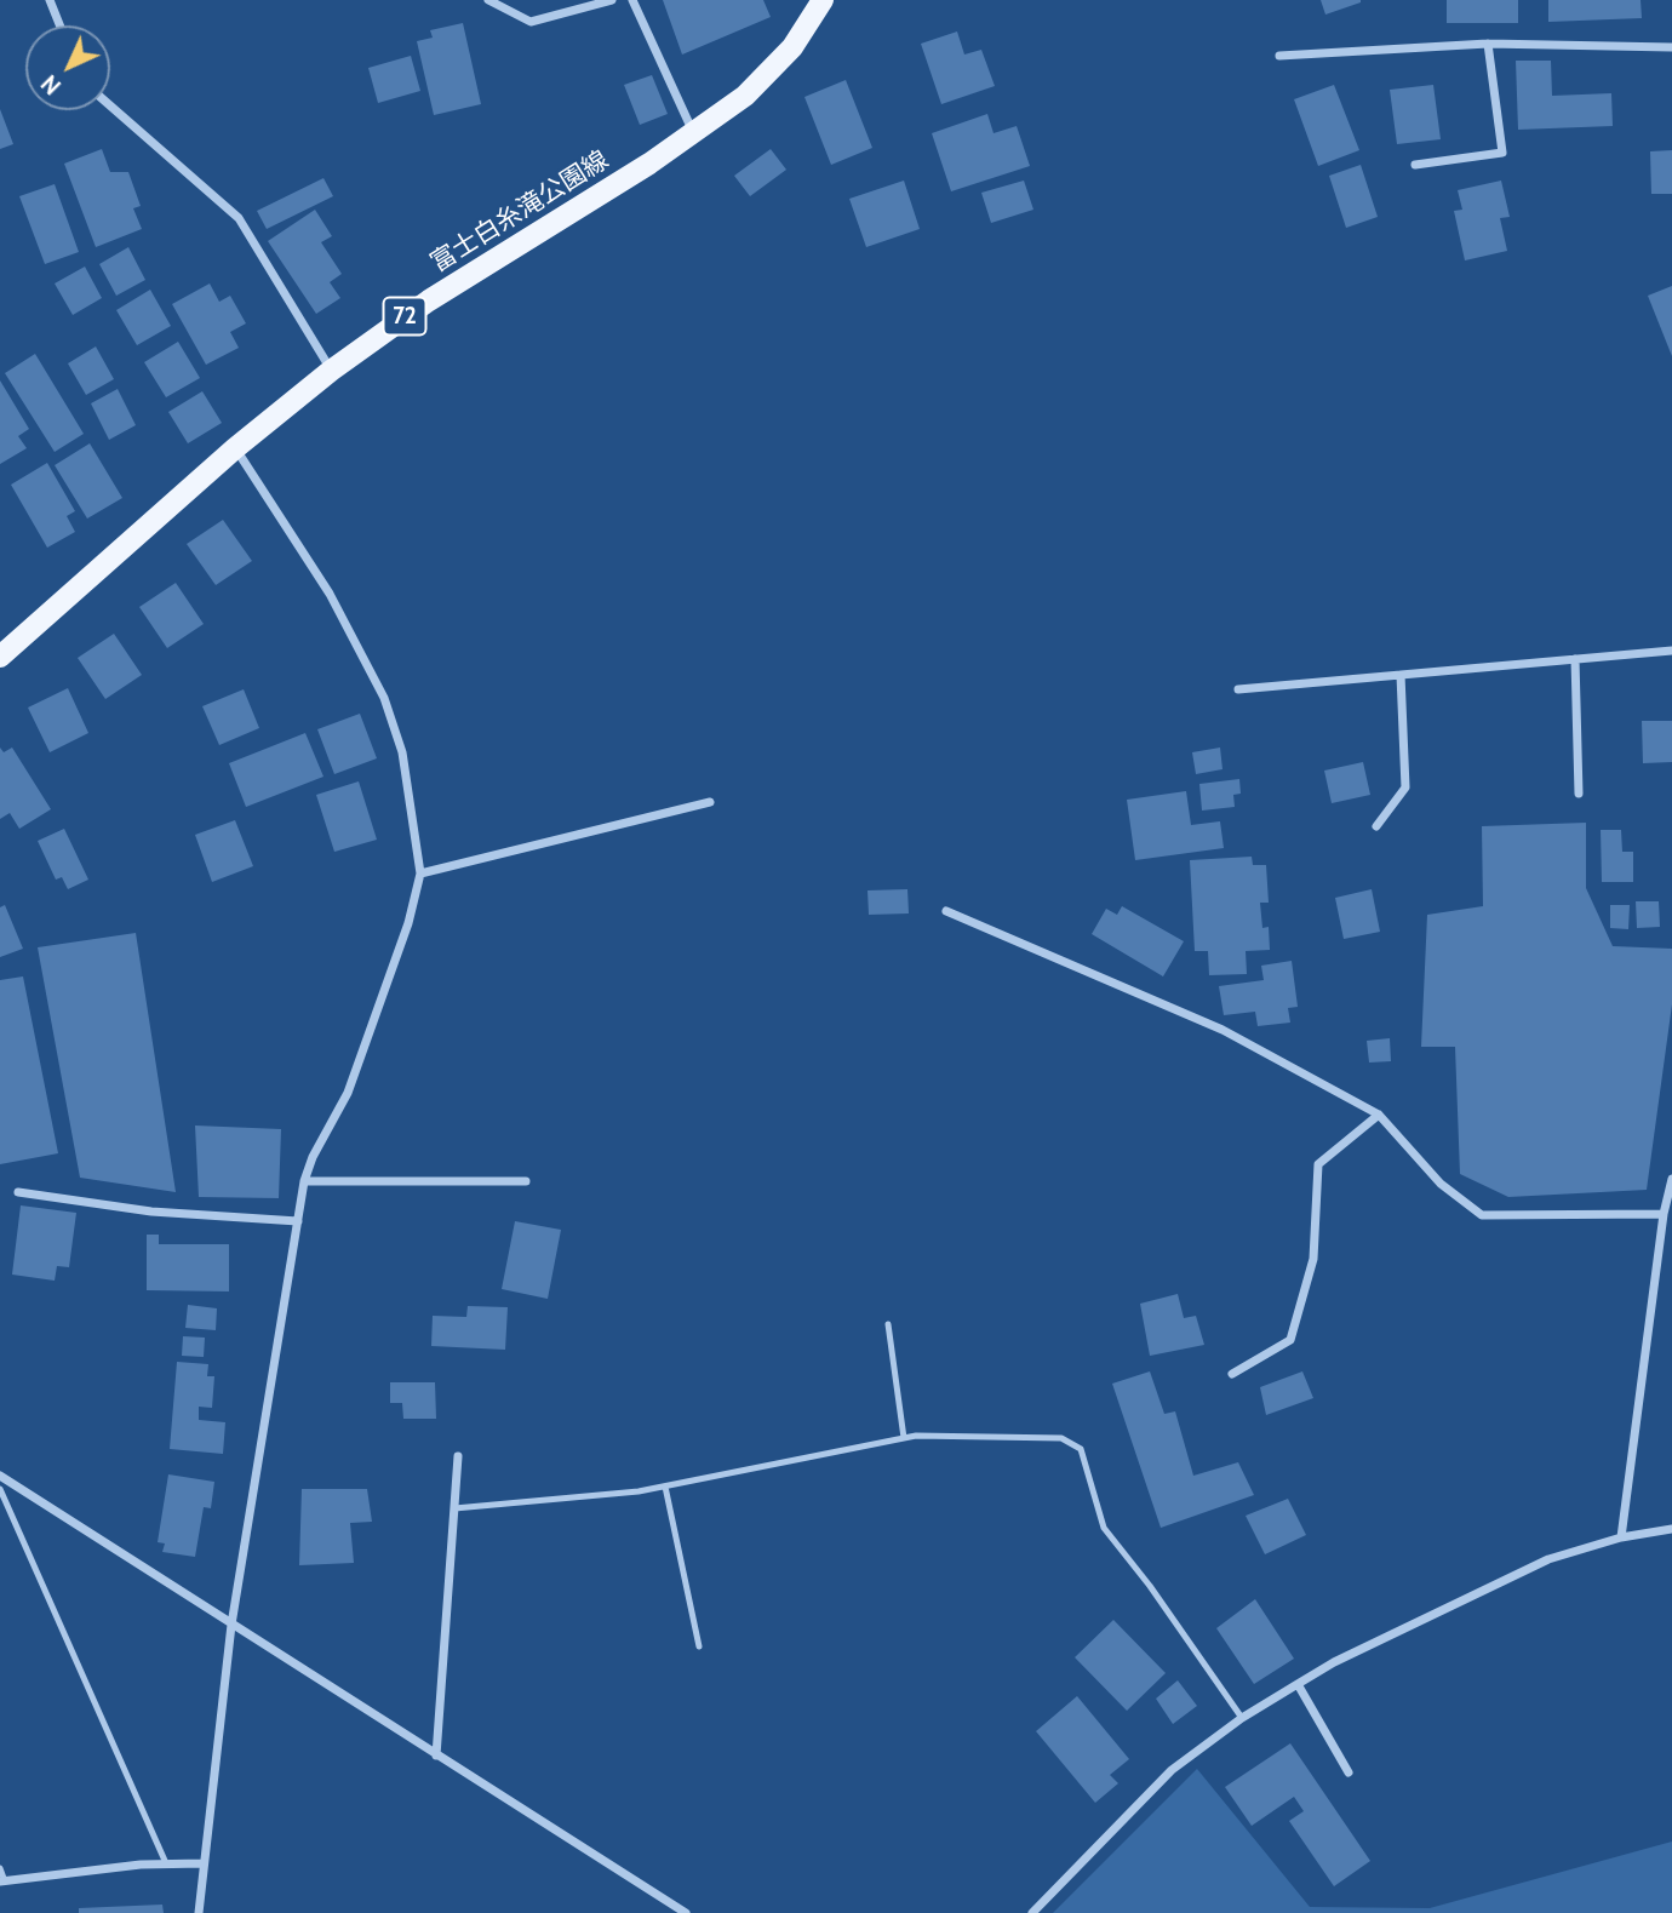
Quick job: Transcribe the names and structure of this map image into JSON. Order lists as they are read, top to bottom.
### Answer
{
  "streets": {
    "main road": ["富士白糸滝公園線", "72"]
  },
  "north": "bottom left"
}
